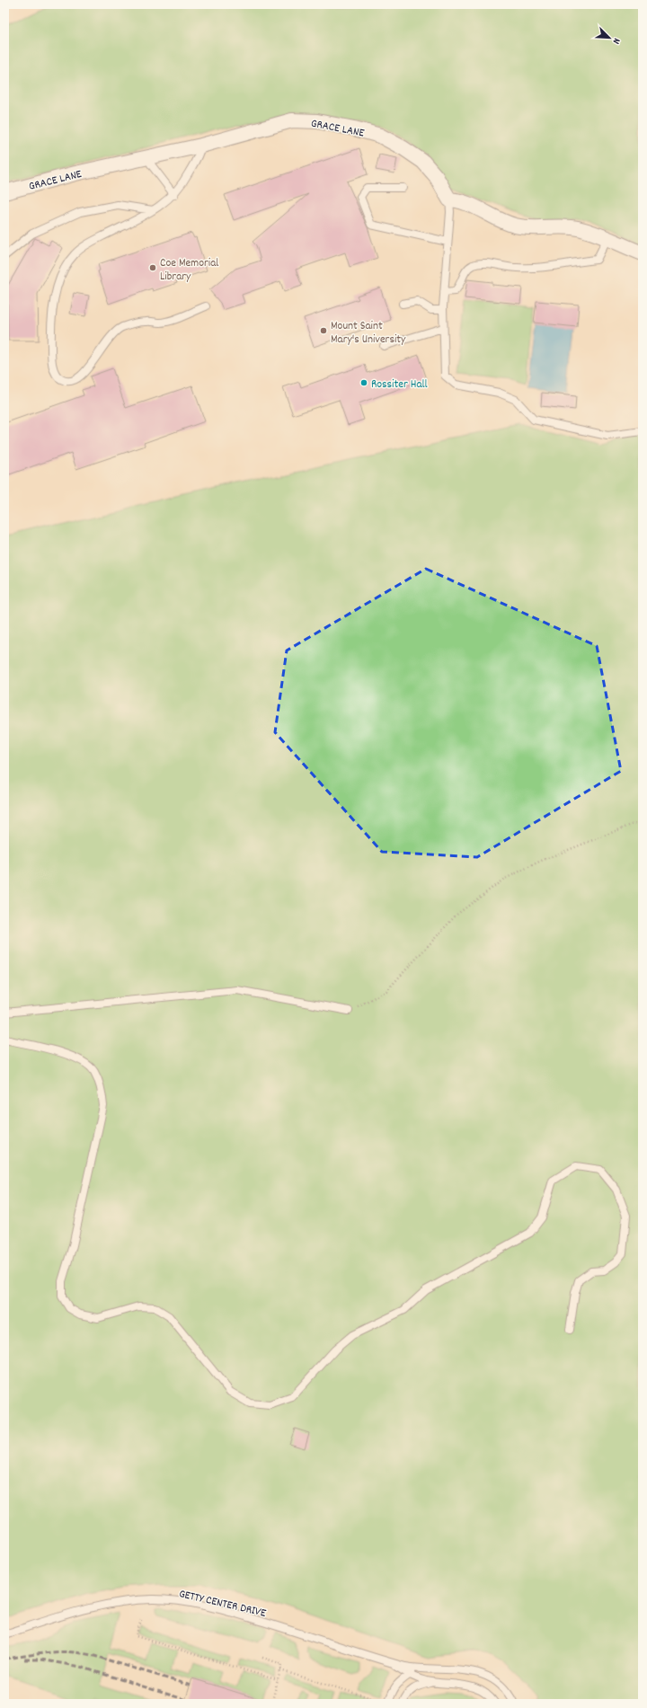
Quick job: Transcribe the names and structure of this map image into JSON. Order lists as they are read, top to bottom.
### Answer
{
  "streets": {
    "street": ["GRACE LANE"],
    "lane": ["GETTY CENTER DRIVE"]
  },
  "places": ["Coe Memorial Library", "Mount Saint Mary's University", "Rossiter Hall"],
  "north": "bottom right"
}
